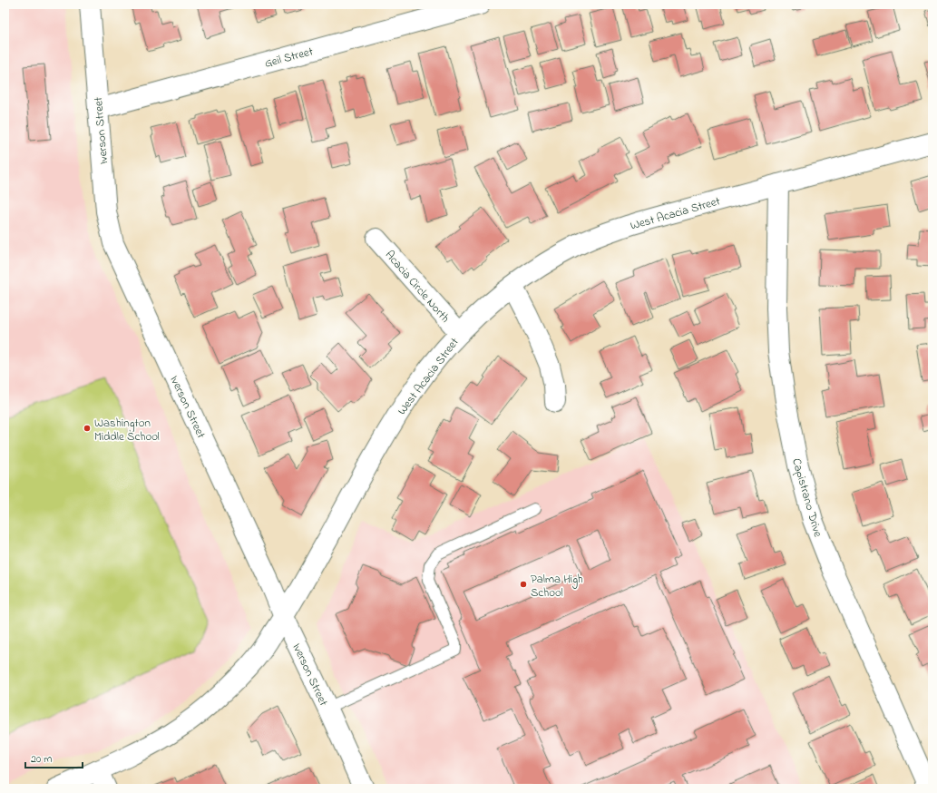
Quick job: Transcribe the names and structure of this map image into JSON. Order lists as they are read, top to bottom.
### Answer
{
  "streets": {
    "street": [
      "Geil Street",
      "Iverson Street",
      "West Acacia Street",
      "Acacia Circle North",
      "Capistrano Drive"
    ]
  },
  "crossings": [
    ["Geil Street", "Iverson Street"],
    ["Iverson Street", "West Acacia Street"],
    ["West Acacia Street", "Acacia Circle North"],
    ["West Acacia Street", "Capistrano Drive"]
  ],
  "places": ["Washington Middle School", "Palma High School"],
  "scale_bar": "20 m"
}
